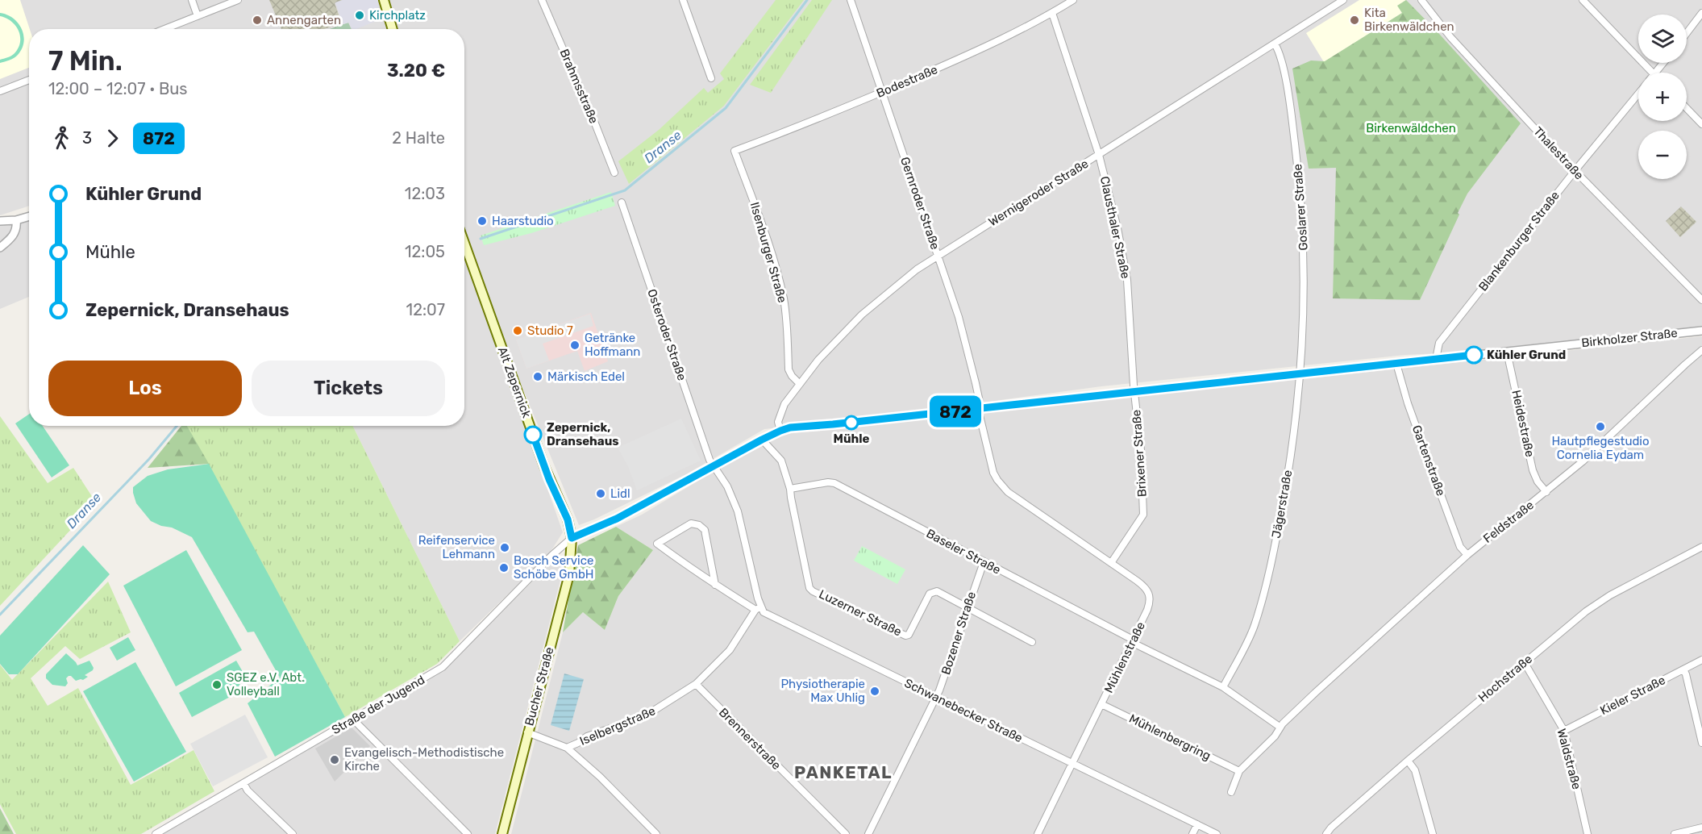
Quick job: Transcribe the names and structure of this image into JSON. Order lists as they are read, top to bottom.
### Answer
{
  "streets": {
    "main road": ["Alt Zepernick", "Bucher Straße"],
    "street": [
      "Bodestraße",
      "Brahmsstraße",
      "Thalestraße",
      "Wernigeroder Straße",
      "Gernroder Straße",
      "Goslarer Straße",
      "Clausthaler Straße",
      "Blankenburger Straße",
      "Ilsenburger Straße",
      "Osteroder Straße",
      "Birkholzer Straße",
      "Heidestraße",
      "Brixener Straße",
      "Gartenstraße",
      "Jägerstraße",
      "Feldstraße",
      "Baseler Straße",
      "Luzerner Straße",
      "Bozener Straße",
      "Mühlenstraße",
      "Hochstraße",
      "Kieler Straße",
      "Straße der Jugend",
      "Schwanebecker Straße",
      "Iselbergstraße",
      "Mühlenbergring",
      "Brennerstraße",
      "Waldstraße"
    ]
  },
  "crossings": [
    ["Bodestraße", "Gernroder Straße"],
    ["Bodestraße", "Clausthaler Straße"],
    ["Bodestraße", "Ilsenburger Straße"],
    ["Thalestraße", "Blankenburger Straße"],
    ["Wernigeroder Straße", "Gernroder Straße"],
    ["Wernigeroder Straße", "Goslarer Straße"],
    ["Wernigeroder Straße", "Clausthaler Straße"],
    ["Wernigeroder Straße", "Ilsenburger Straße"],
    ["Wernigeroder Straße", "Birkholzer Straße"],
    ["Gernroder Straße", "Birkholzer Straße"],
    ["Gernroder Straße", "Mühlenstraße"],
    ["Goslarer Straße", "Birkholzer Straße"],
    ["Goslarer Straße", "Jägerstraße"],
    ["Clausthaler Straße", "Birkholzer Straße"],
    ["Clausthaler Straße", "Brixener Straße"],
    ["Blankenburger Straße", "Birkholzer Straße"],
    ["Osteroder Straße", "Birkholzer Straße"],
    ["Osteroder Straße", "Schwanebecker Straße"],
    ["Osteroder Straße", "Iselbergstraße"],
    ["Birkholzer Straße", "Alt Zepernick"],
    ["Birkholzer Straße", "Heidestraße"],
    ["Birkholzer Straße", "Brixener Straße"],
    ["Birkholzer Straße", "Gartenstraße"],
    ["Birkholzer Straße", "Jägerstraße"],
    ["Birkholzer Straße", "Luzerner Straße"],
    ["Birkholzer Straße", "Mühlenstraße"],
    ["Birkholzer Straße", "Bucher Straße"],
    ["Birkholzer Straße", "Straße der Jugend"],
    ["Alt Zepernick", "Bucher Straße"],
    ["Alt Zepernick", "Straße der Jugend"],
    ["Heidestraße", "Feldstraße"],
    ["Brixener Straße", "Mühlenstraße"],
    ["Gartenstraße", "Feldstraße"],
    ["Baseler Straße", "Luzerner Straße"],
    ["Baseler Straße", "Bozener Straße"],
    ["Baseler Straße", "Mühlenstraße"],
    ["Luzerner Straße", "Bozener Straße"],
    ["Bozener Straße", "Schwanebecker Straße"],
    ["Mühlenstraße", "Schwanebecker Straße"],
    ["Mühlenstraße", "Mühlenbergring"],
    ["Hochstraße", "Waldstraße"],
    ["Bucher Straße", "Straße der Jugend"],
    ["Bucher Straße", "Iselbergstraße"],
    ["Kieler Straße", "Waldstraße"],
    ["Schwanebecker Straße", "Iselbergstraße"],
    ["Iselbergstraße", "Brennerstraße"]
  ],
  "districts": ["PANKETAL"],
  "water": ["Dranse"],
  "parks": ["Birkenwäldchen"],
  "places": [
    "Kirchplatz",
    "Annengarten",
    "Kita Birkenwäldchen",
    "Haarstudio",
    "Studio 7",
    "Getränke Hoffmann",
    "Kühler Grund",
    "Märkisch Edel",
    "Mühle",
    "Hautpflegestudio Cornelia Eydam",
    "Zepernick, Dransehaus",
    "Lidl",
    "Reifenservice Lehmann",
    "Bosch Service Schöbe GmbH",
    "SGEZ e.V. Abt. Volleyball",
    "Physiotherapie Max Uhlig",
    "Evangelisch-Methodistische Kirche"
  ],
  "lines": ["bus line 872"],
  "page": {
    "on_map": "872",
    "map_buttons": ["+", "−"],
    "heading": ["7 Min.", "12:00 – 12:07 · Bus", "3.20 €"],
    "legs": ["3", "872", "2 Halte"],
    "list": [
      {
        "name": "Kühler Grund",
        "value": "12:03"
      },
      {
        "name": "Mühle",
        "value": "12:05"
      },
      {
        "name": "Zepernick, Dransehaus",
        "value": "12:07"
      }
    ],
    "buttons": ["Los", "Tickets"]
  }
}
